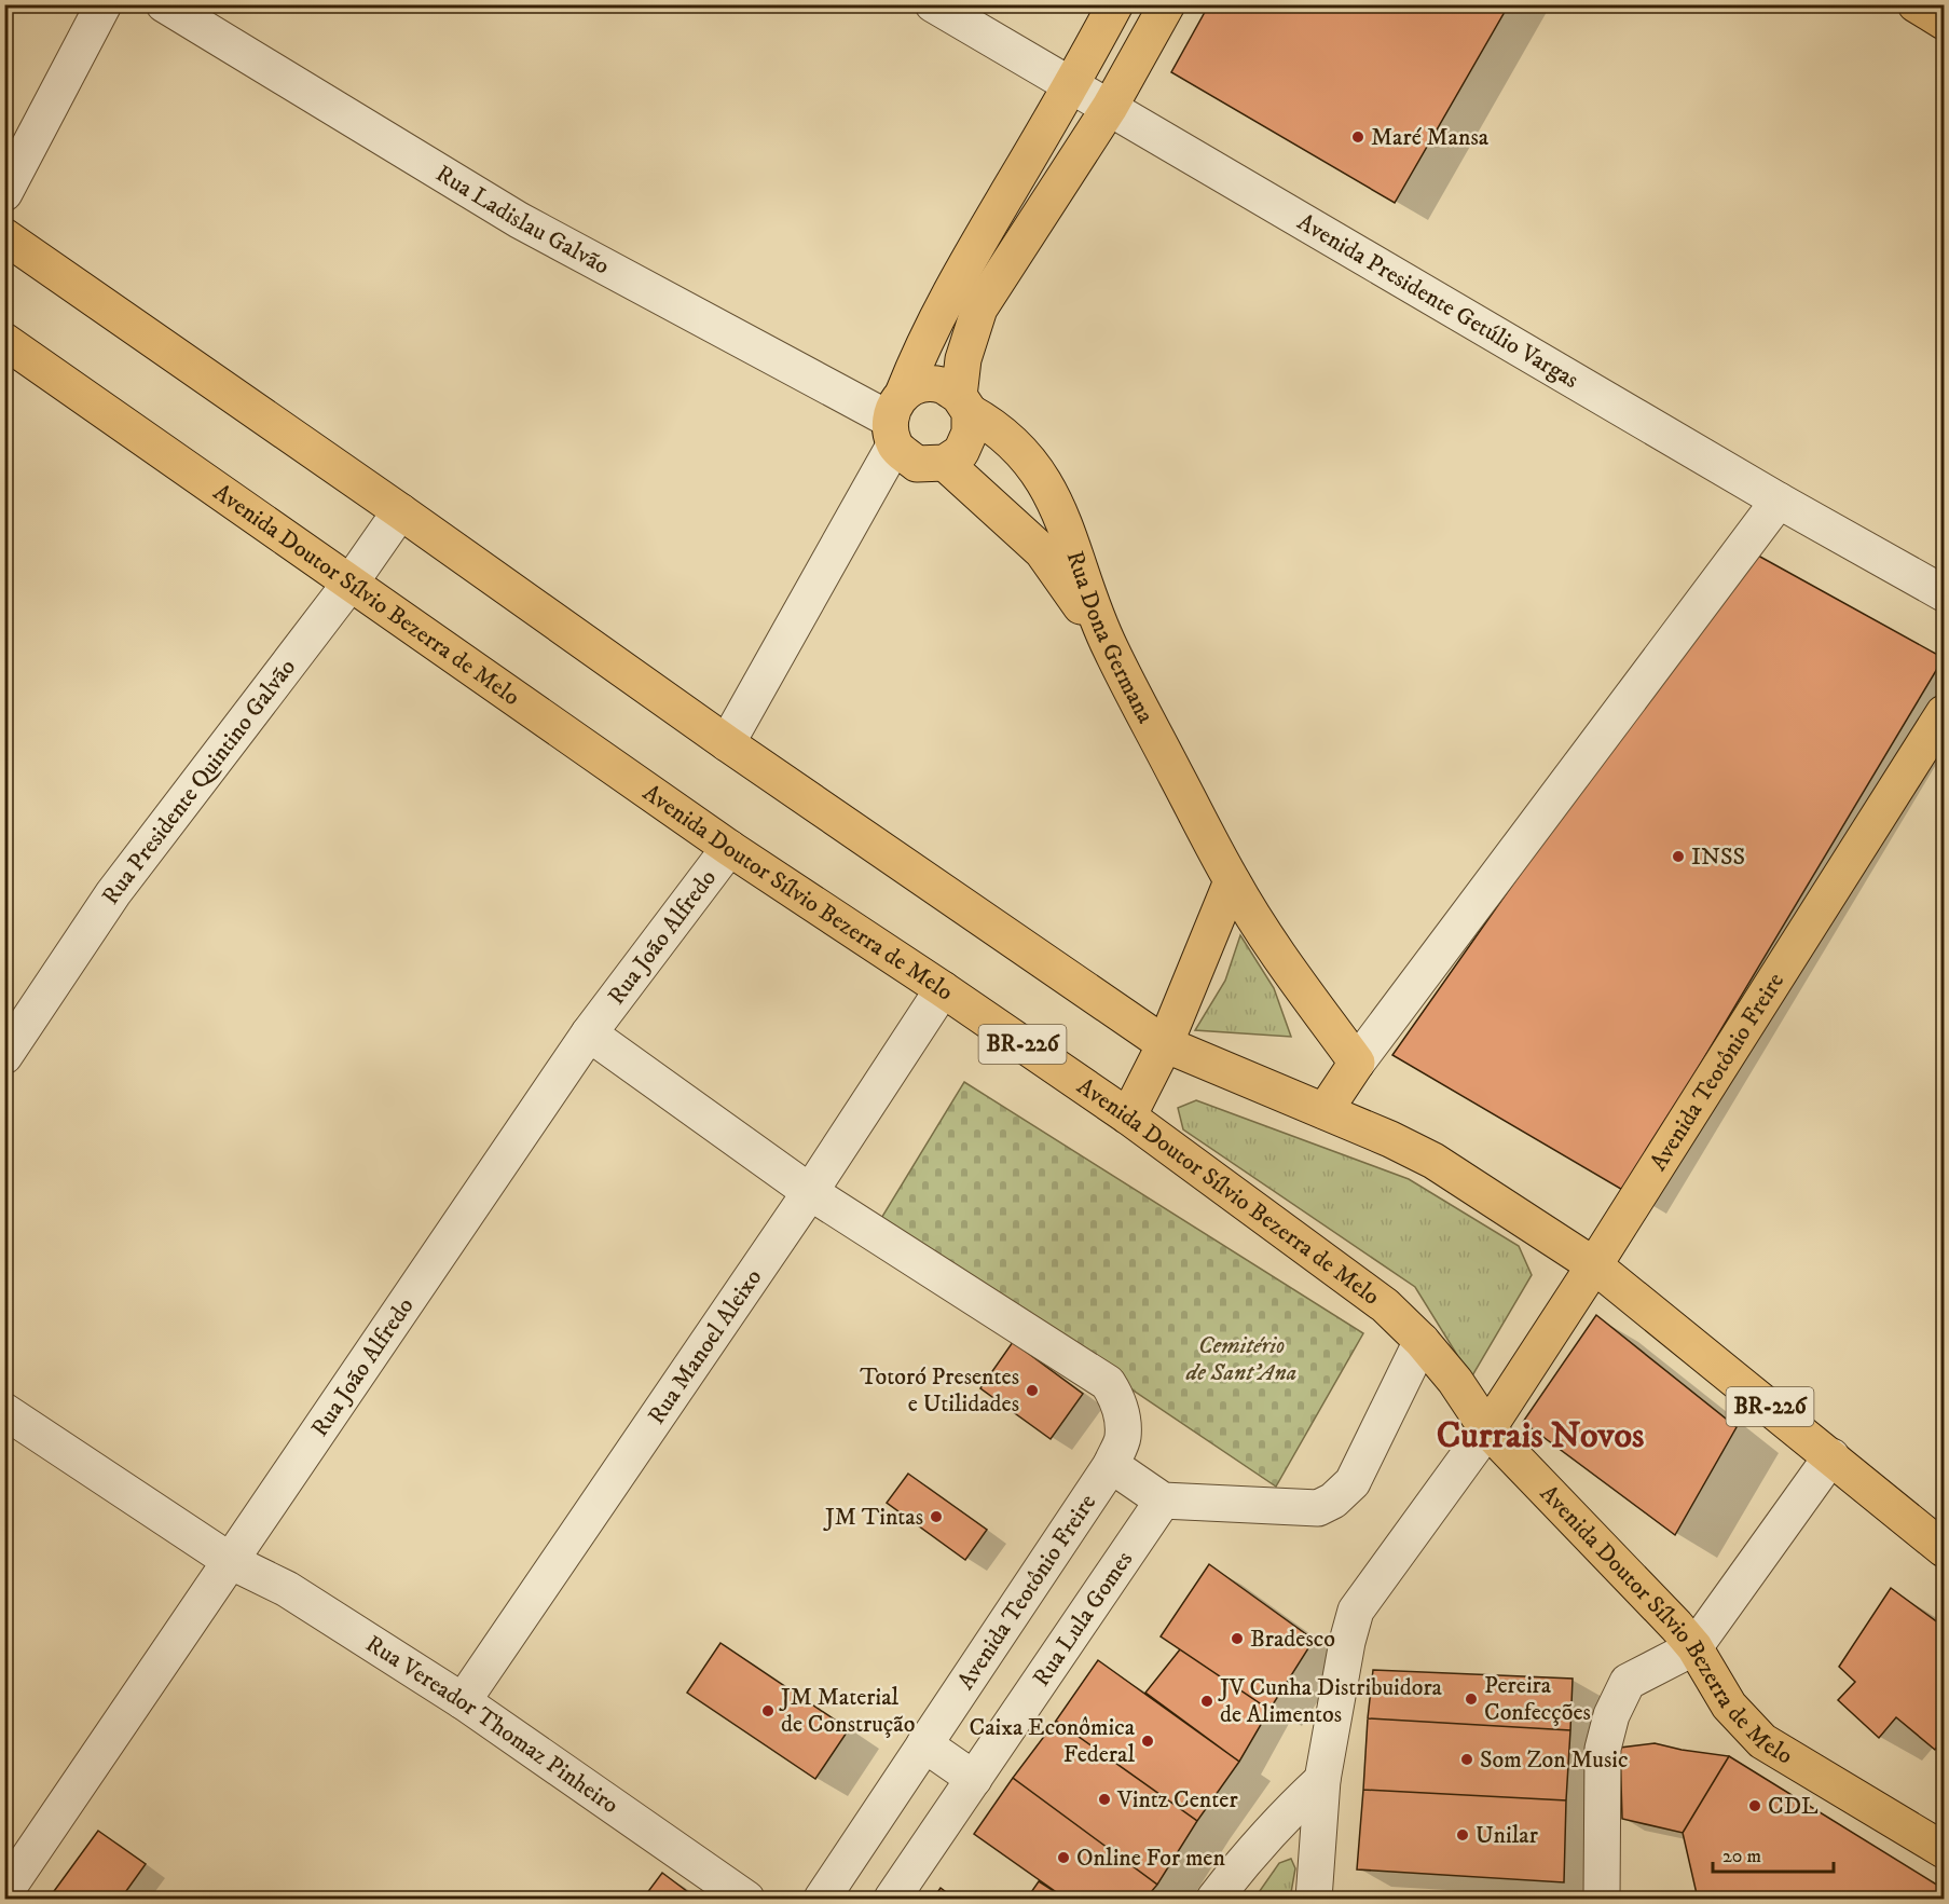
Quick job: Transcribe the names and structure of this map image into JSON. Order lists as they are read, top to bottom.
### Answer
{
  "streets": {
    "main road": [
      "Avenida Doutor Sílvio Bezerra de Melo",
      "Rua Dona Germana",
      "BR-226",
      "Avenida Teotônio Freire"
    ],
    "street": [
      "Rua Ladislau Galvão",
      "Avenida Presidente Getúlio Vargas",
      "Rua Presidente Quintino Galvão",
      "Rua João Alfredo",
      "Rua Manoel Aleixo",
      "Rua Lula Gomes",
      "Rua Vereador Thomaz Pinheiro"
    ]
  },
  "crossings": [
    ["Rua Ladislau Galvão", "Rua Dona Germana"],
    ["Avenida Doutor Sílvio Bezerra de Melo", "Rua Presidente Quintino Galvão"],
    ["Avenida Doutor Sílvio Bezerra de Melo", "Rua João Alfredo"],
    ["Avenida Doutor Sílvio Bezerra de Melo", "Avenida Teotônio Freire"],
    ["Avenida Doutor Sílvio Bezerra de Melo", "Rua Manoel Aleixo"],
    ["Rua Presidente Quintino Galvão", "BR-226"],
    ["Rua João Alfredo", "Avenida Teotônio Freire"],
    ["Rua João Alfredo", "Rua Vereador Thomaz Pinheiro"],
    ["BR-226", "Avenida Teotônio Freire"],
    ["Avenida Teotônio Freire", "Rua Manoel Aleixo"],
    ["Rua Manoel Aleixo", "Rua Vereador Thomaz Pinheiro"]
  ],
  "districts": ["Currais Novos"],
  "parks": ["Cemitério de Sant'Ana"],
  "places": [
    "Maré Mansa",
    "INSS",
    "Totoró Presentes e Utilidades",
    "JM Tintas",
    "Bradesco",
    "Pereira Confecções",
    "JV Cunha Distribuidora de Alimentos",
    "JM Material de Construção",
    "Caixa Econômica Federal",
    "Som Zon Music",
    "Vintz Center",
    "CDL",
    "Unilar",
    "Online For men"
  ],
  "scale_bar": "20 m"
}
